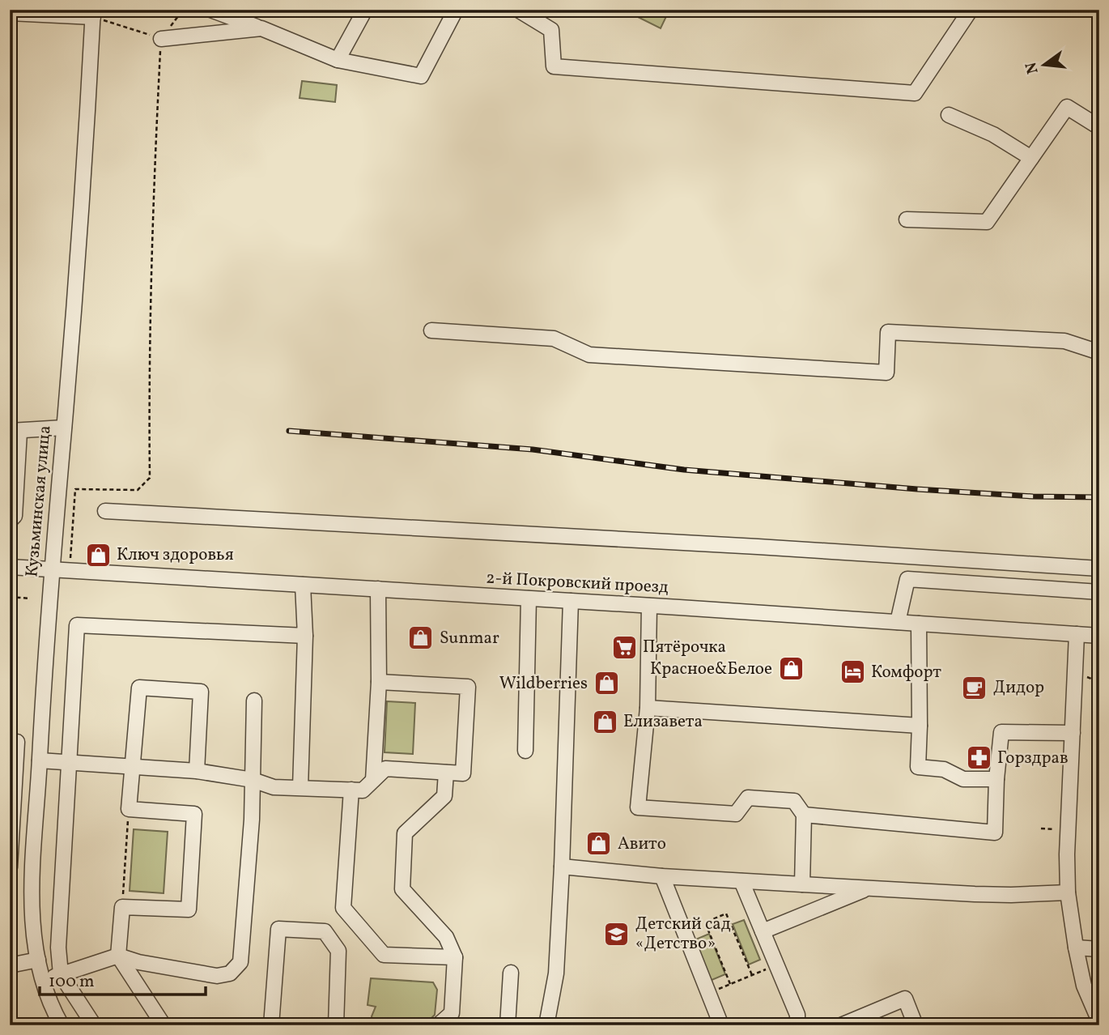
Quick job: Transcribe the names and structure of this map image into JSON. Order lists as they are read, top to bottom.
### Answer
{
  "streets": {
    "street": ["Кузьминская улица", "2-й Покровский проезд"]
  },
  "crossings": [
    ["Кузьминская улица", "2-й Покровский проезд"]
  ],
  "places": {
    "shop": [
      "Ключ здоровья",
      "Sunmar",
      "Красное&Белое",
      "Wildberries",
      "Елизавета",
      "Авито"
    ],
    "supermarket": ["Пятёрочка"],
    "hotel": ["Комфорт"],
    "cafe": ["Дидор"],
    "pharmacy": ["Горздрав"],
    "school or university": ["Детский сад «Детство»"]
  },
  "scale_bar": "100 m",
  "north": "left"
}
